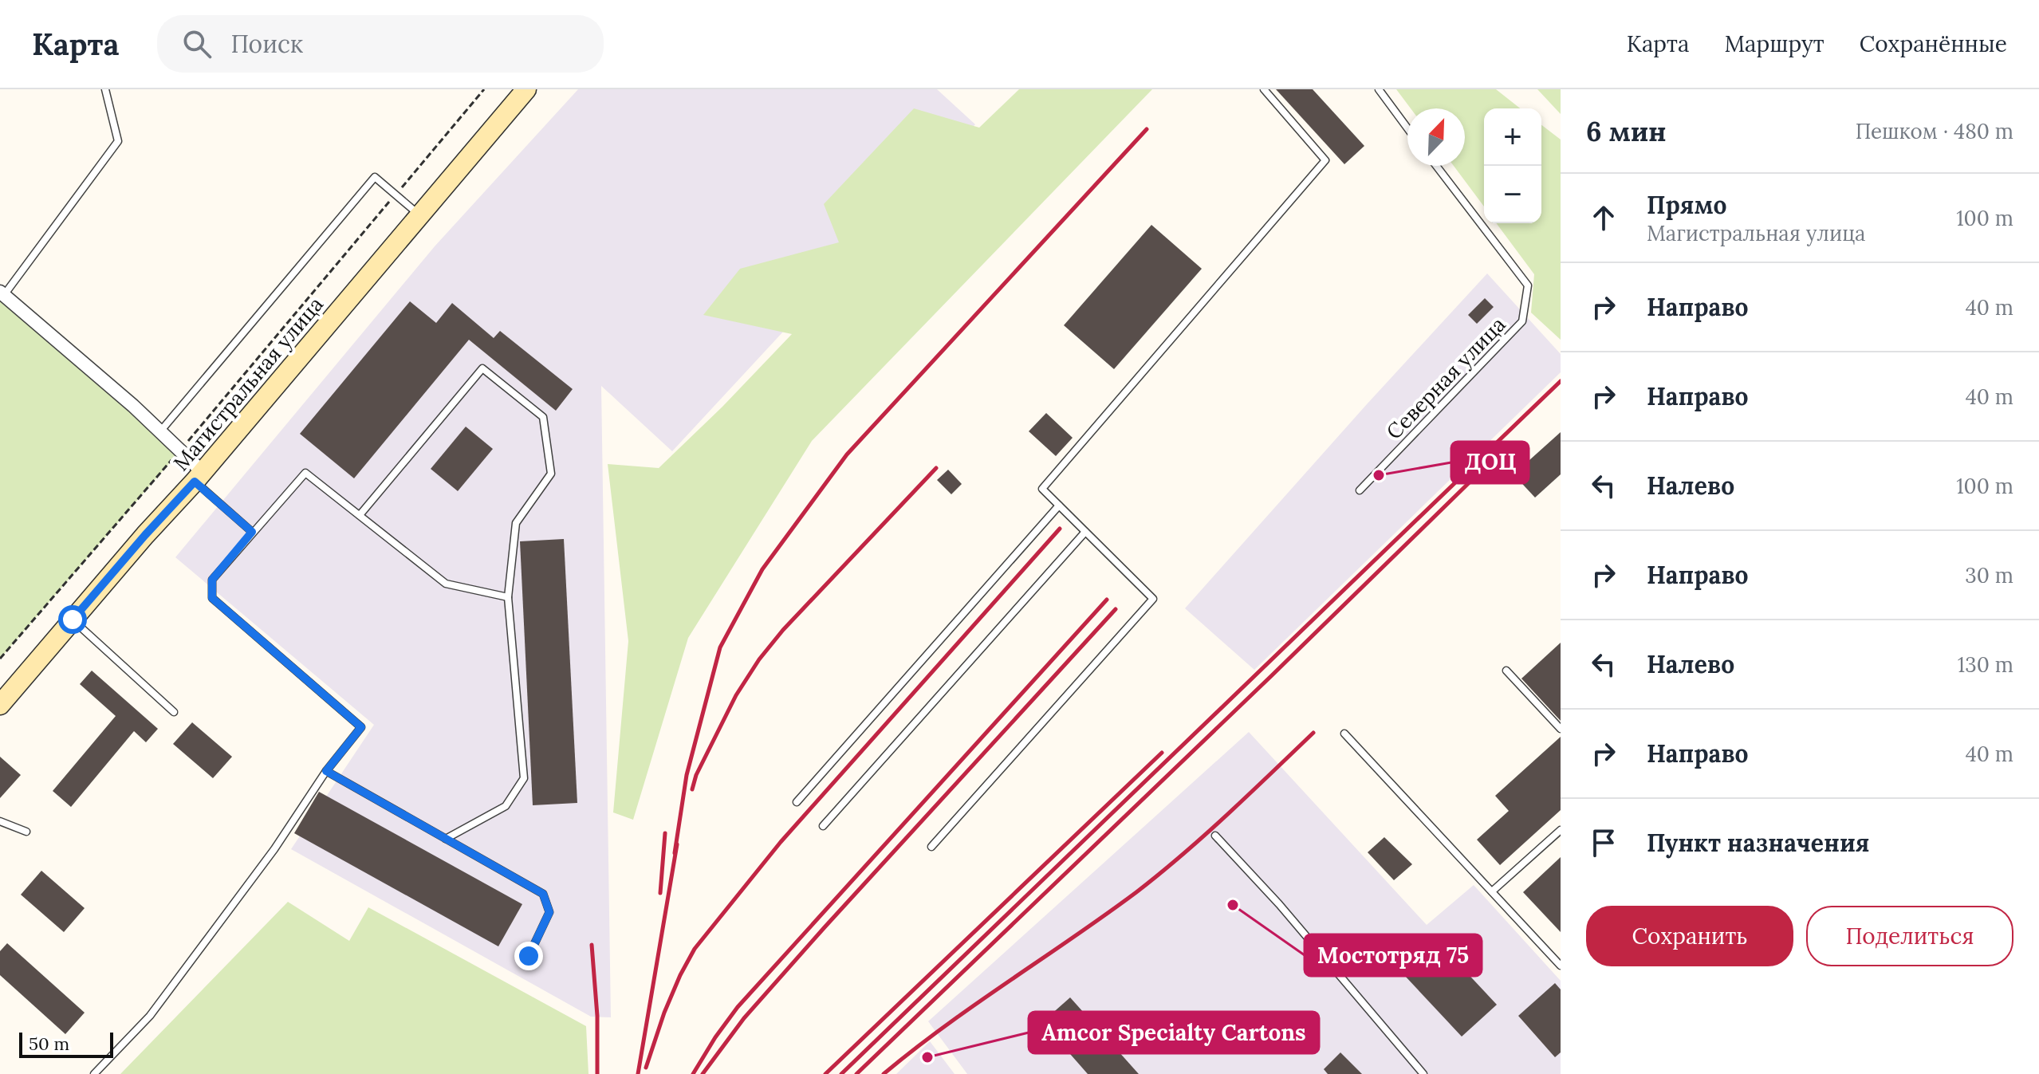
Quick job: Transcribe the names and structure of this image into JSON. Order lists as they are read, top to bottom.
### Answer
{
  "streets": {
    "street": ["Магистральная улица"],
    "lane": ["Северная улица"]
  },
  "places": ["ДОЦ", "Мостотряд 75", "Amcor Specialty Cartons"],
  "scale_bar": "50 m",
  "north": "top right",
  "page": {
    "header": "Карта",
    "search": "Поиск",
    "nav": ["Карта", "Маршрут", "Сохранённые"],
    "heading": ["6 мин", "Пешком · 480 m"],
    "map_buttons": ["+", "−"],
    "list": [
      ["Прямо", "Магистральная улица", "100 m"],
      ["Направо", "40 m"],
      ["Направо", "40 m"],
      ["Налево", "100 m"],
      ["Направо", "30 m"],
      ["Налево", "130 m"],
      ["Направо", "40 m"],
      "Пункт назначения"
    ],
    "buttons": ["Сохранить", "Поделиться"],
    "scale": "50 m"
  }
}
